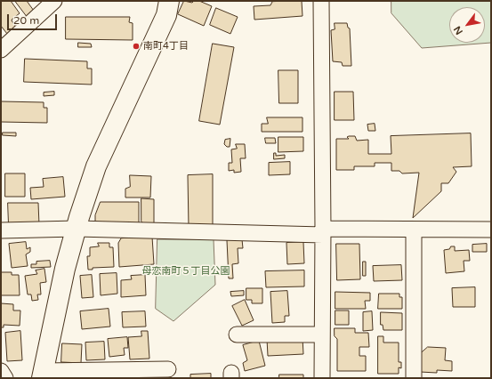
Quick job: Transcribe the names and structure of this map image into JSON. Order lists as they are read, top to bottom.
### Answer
{
  "parks": ["母恋南町５丁目公園"],
  "places": ["南町4丁目"],
  "scale_bar": "20 m",
  "north": "bottom left"
}
